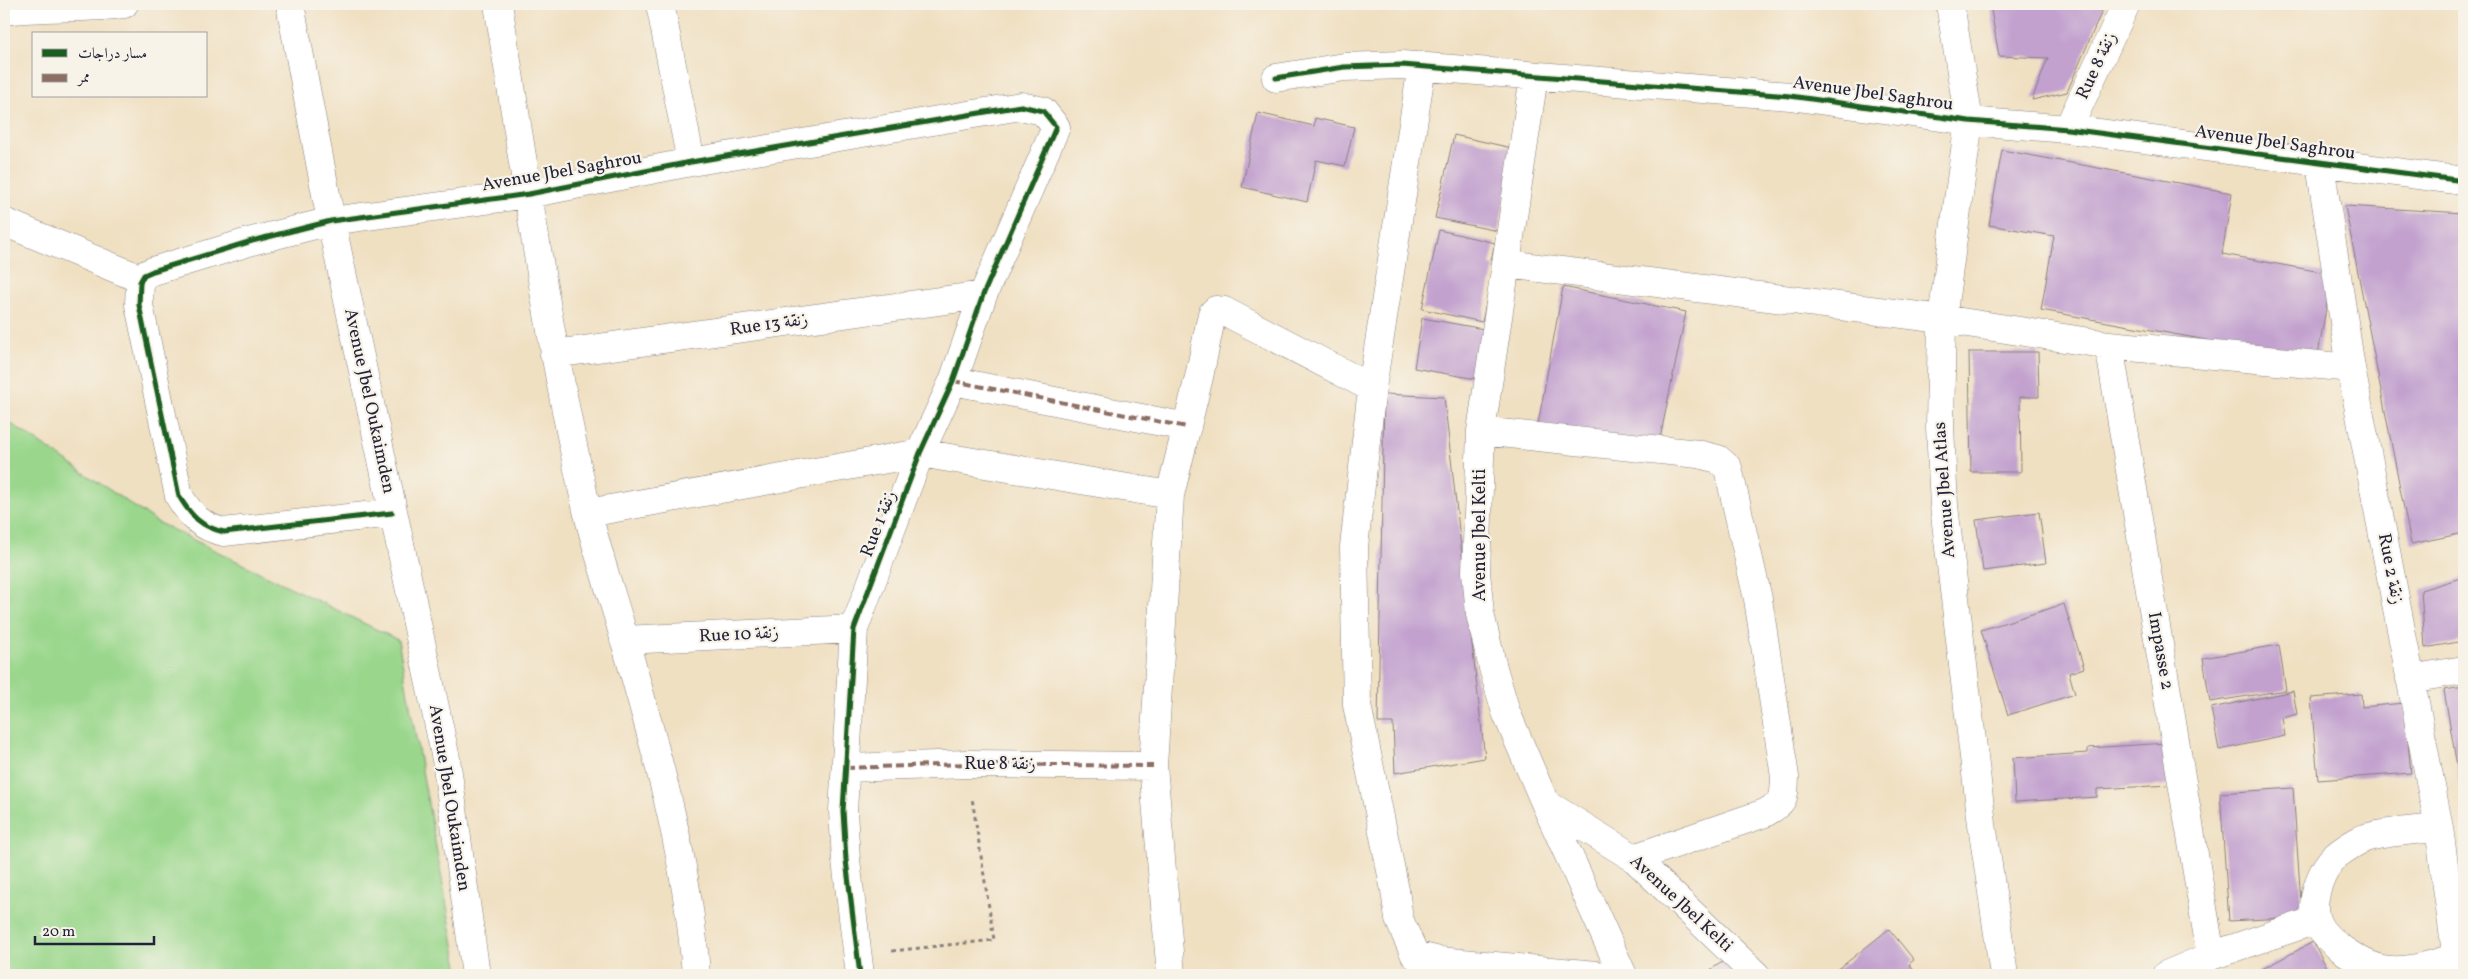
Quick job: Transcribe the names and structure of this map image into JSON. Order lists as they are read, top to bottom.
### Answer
{
  "streets": {
    "street": [
      "Rue 8 زنقة",
      "Avenue Jbel Saghrou",
      "Rue 13 زنقة",
      "Avenue Jbel Oukaimden",
      "Avenue Jbel Atlas",
      "Rue 1 زنقة",
      "Avenue Jbel Kelti",
      "Rue 2 زنقة",
      "Rue 10 زنقة",
      "Impasse 2"
    ]
  },
  "crossings": [
    ["Rue 8 زنقة", "Avenue Jbel Saghrou"],
    ["Rue 8 زنقة", "Rue 1 زنقة"],
    ["Avenue Jbel Saghrou", "Avenue Jbel Oukaimden"],
    ["Avenue Jbel Saghrou", "Avenue Jbel Atlas"],
    ["Avenue Jbel Saghrou", "Rue 1 زنقة"],
    ["Avenue Jbel Saghrou", "Avenue Jbel Kelti"],
    ["Avenue Jbel Saghrou", "Rue 2 زنقة"],
    ["Rue 13 زنقة", "Rue 1 زنقة"],
    ["Rue 1 زنقة", "Rue 10 زنقة"]
  ],
  "legend": ["مسار دراجات", "ممر"],
  "scale_bar": "20 m"
}
